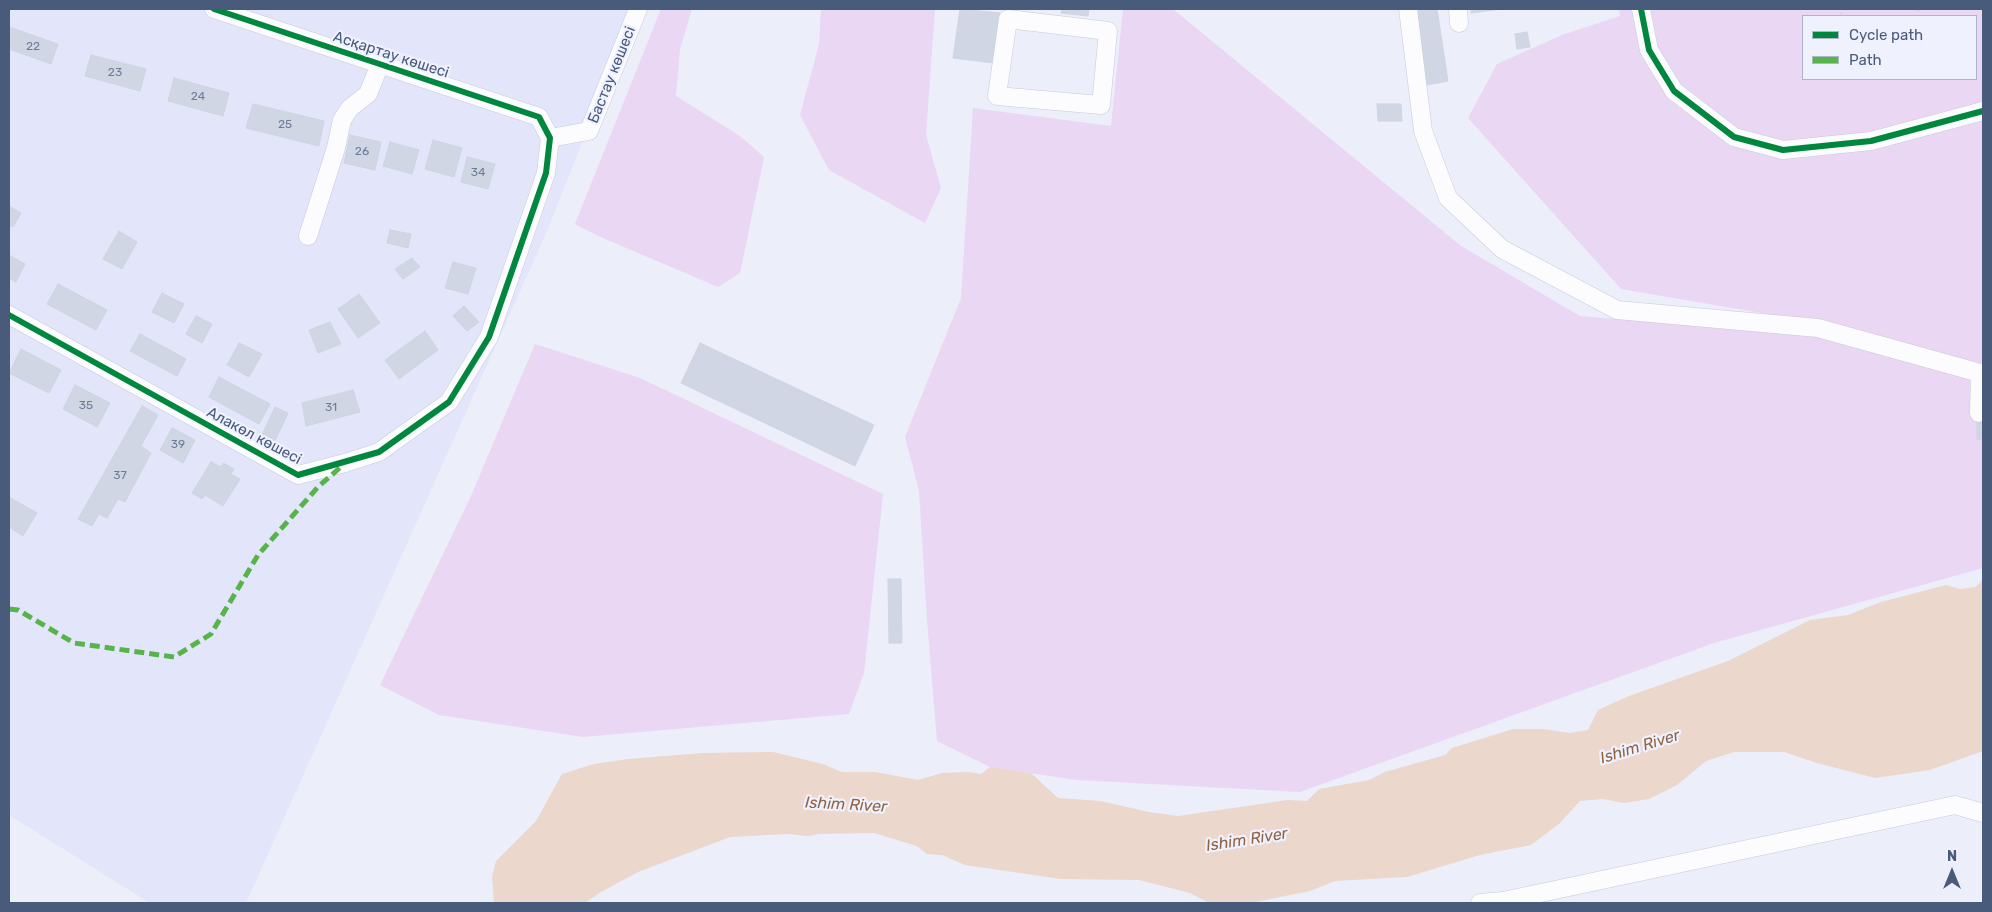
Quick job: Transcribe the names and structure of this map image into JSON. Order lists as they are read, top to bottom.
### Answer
{
  "streets": {
    "street": ["Асқартау көшесі", "Бастау көшесі", "Алакөл көшесі"]
  },
  "crossings": [
    ["Асқартау көшесі", "Бастау көшесі"],
    ["Асқартау көшесі", "Алакөл көшесі"],
    ["Бастау көшесі", "Алакөл көшесі"]
  ],
  "water": ["Ishim River"],
  "house_numbers": [
    "22",
    "23",
    "24",
    "25",
    "26",
    "34",
    "35",
    "31",
    "39",
    "37"
  ],
  "legend": ["Cycle path", "Path"],
  "north": "top"
}
